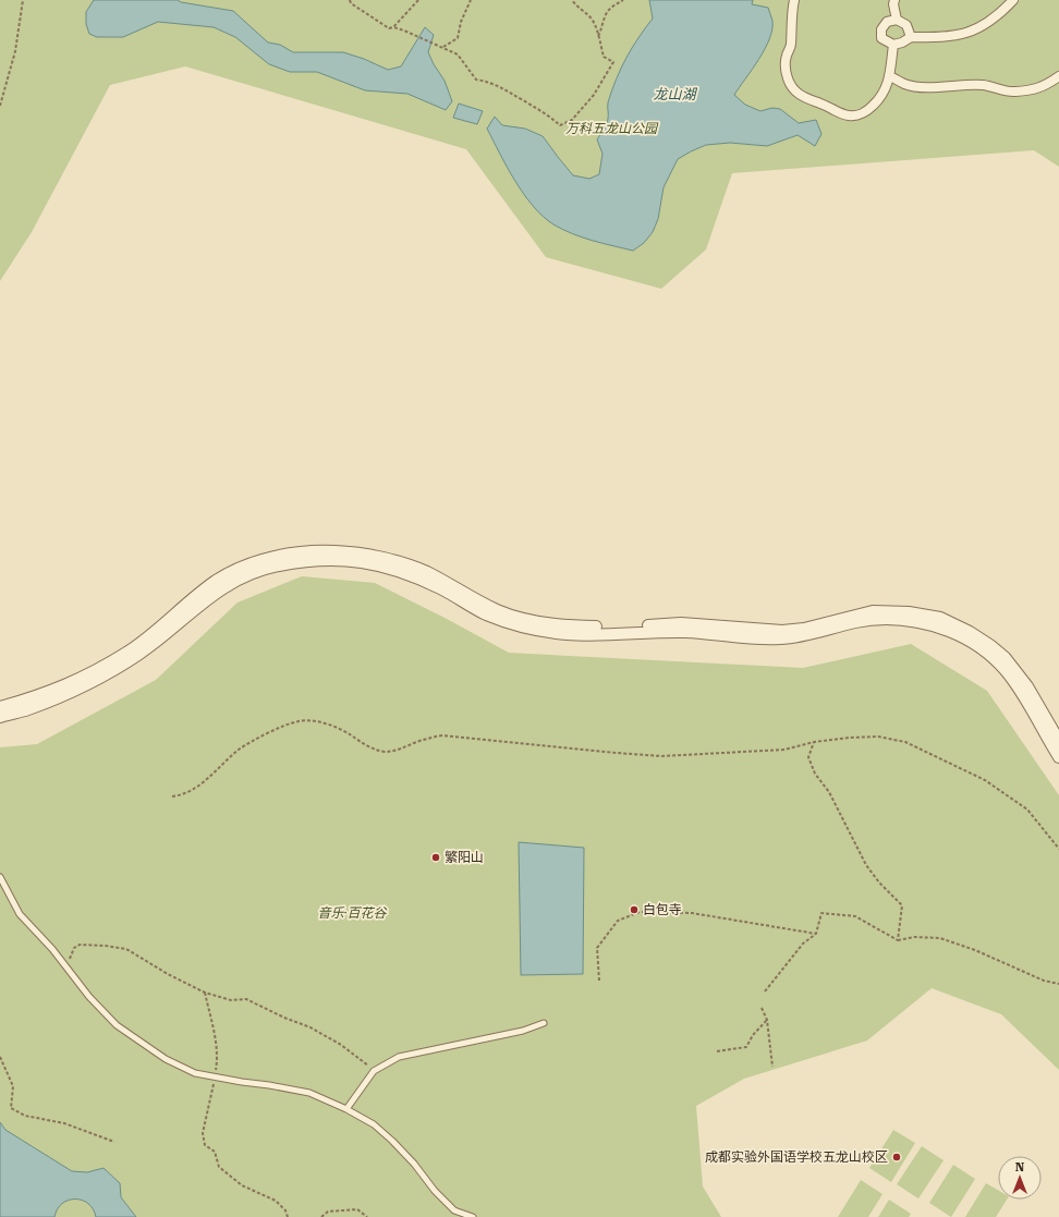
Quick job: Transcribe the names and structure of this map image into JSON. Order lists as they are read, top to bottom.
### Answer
{
  "water": ["龙山湖"],
  "parks": ["万科五龙山公园", "音乐·百花谷"],
  "places": ["繁阳山", "白包寺", "成都实验外国语学校五龙山校区"],
  "north": "top"
}
